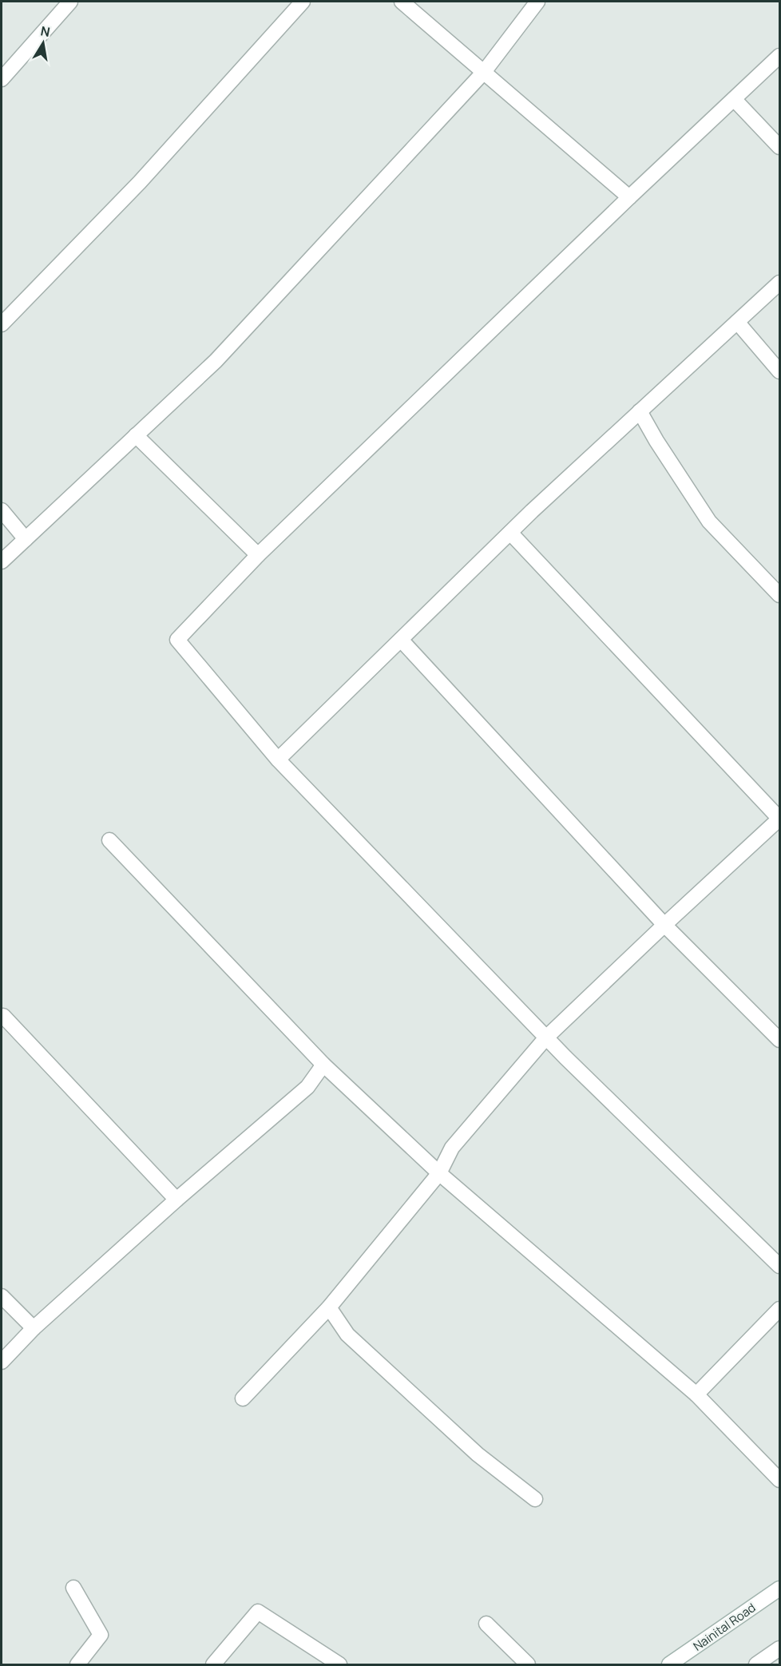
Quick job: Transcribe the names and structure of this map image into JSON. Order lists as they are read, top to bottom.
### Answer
{
  "streets": {
    "street": ["Nainital Road"]
  },
  "north": "top"
}
